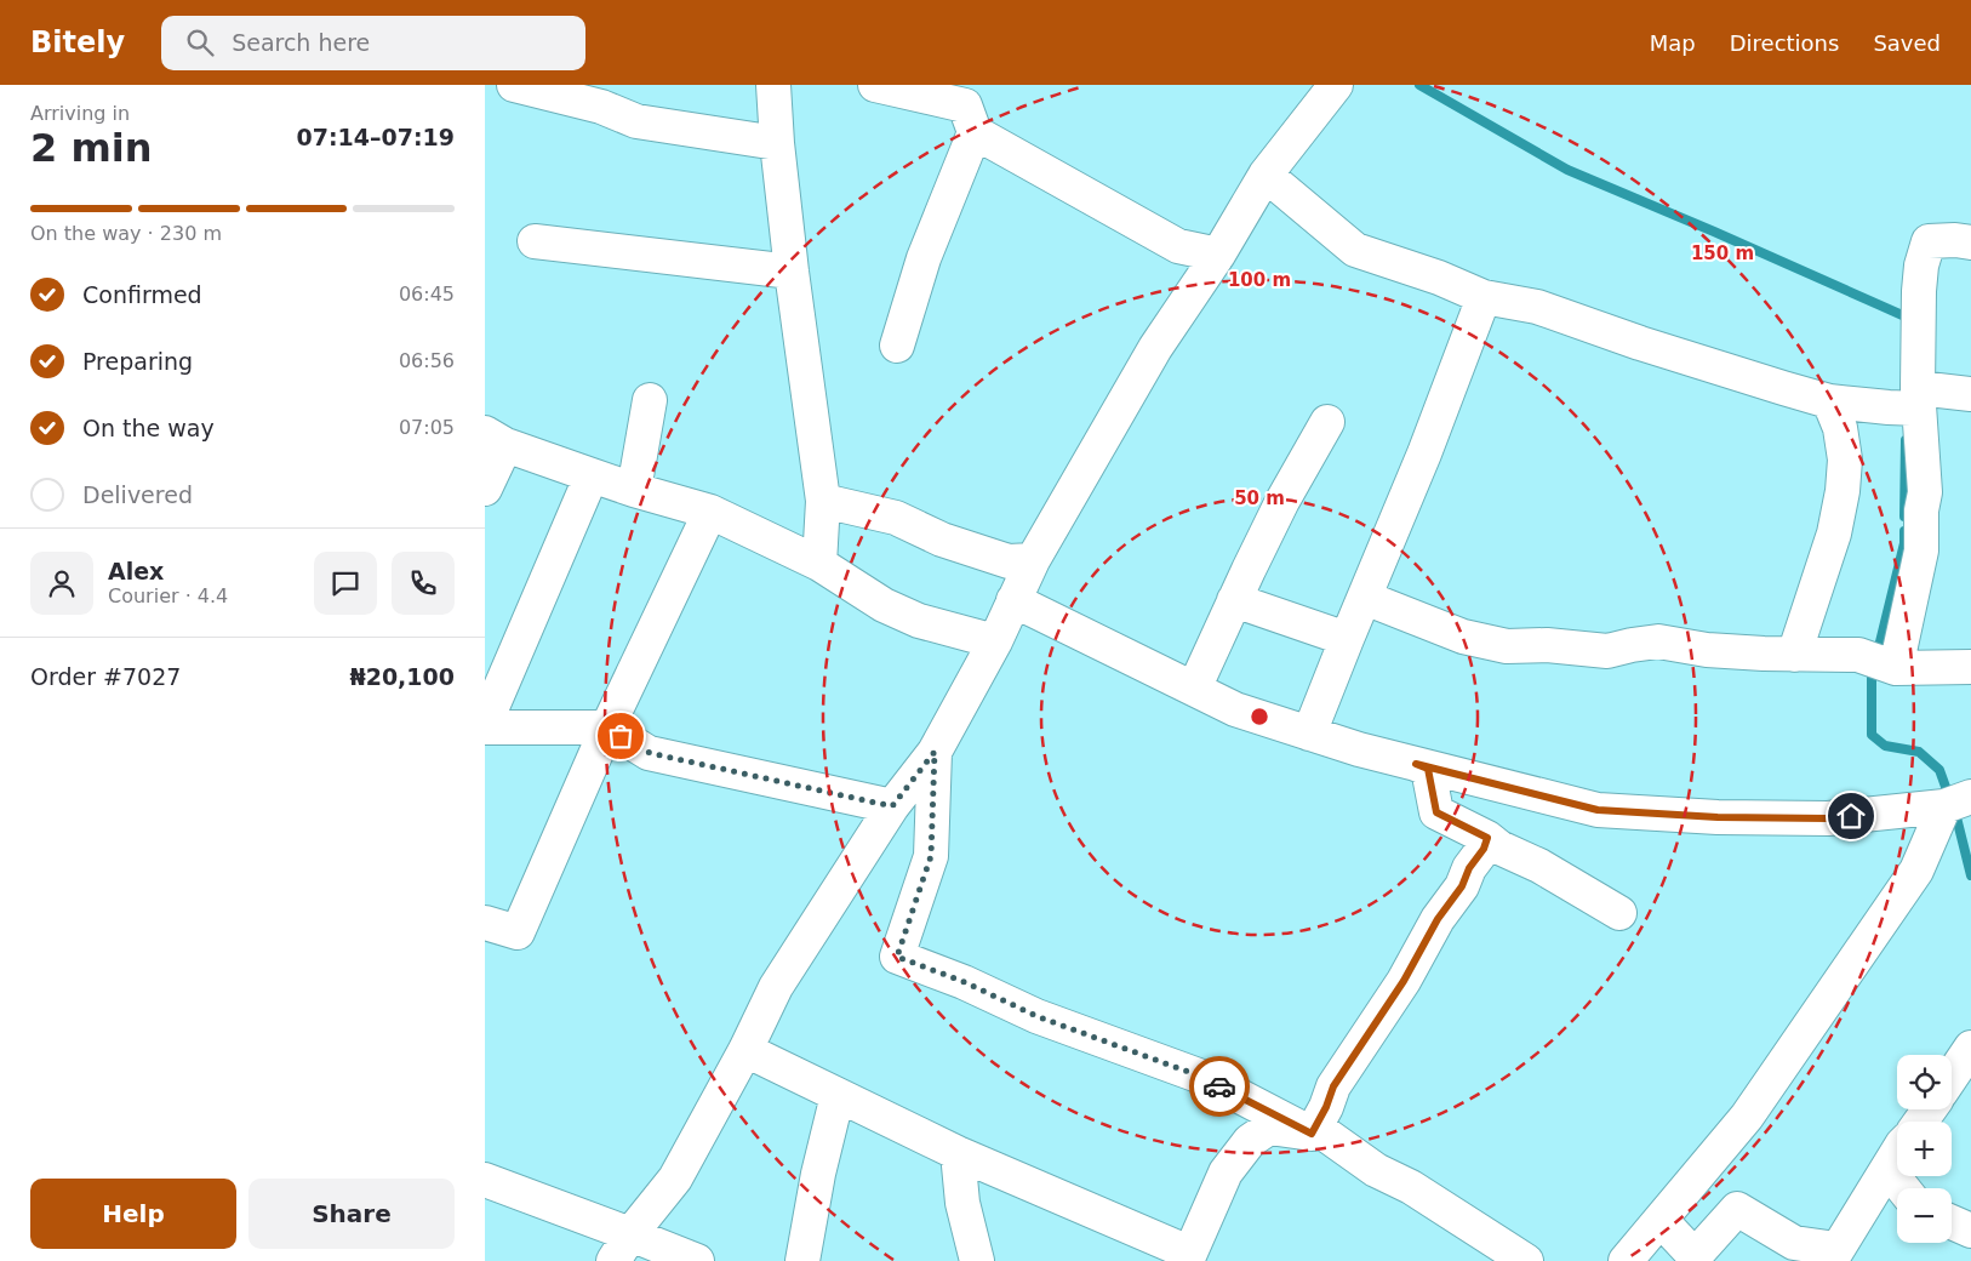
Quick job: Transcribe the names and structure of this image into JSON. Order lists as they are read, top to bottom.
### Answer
{
  "page": {
    "header": "Bitely",
    "search": "Search here",
    "nav": ["Map", "Directions", "Saved"],
    "heading": ["2 min", "Arriving in", "07:14–07:19"],
    "panel": [
      "Alex",
      "Courier · 4.4",
      "Order #7027",
      "₦20,100"
    ],
    "bar": "On the way · 230 m",
    "list": [
      ["Confirmed", "06:45"],
      ["Preparing", "06:56"],
      ["On the way", "07:05"],
      "Delivered"
    ],
    "map_buttons": ["+", "−"],
    "buttons": ["Help", "Share"]
  },
  "rings": ["150 m", "100 m", "50 m"]
}
